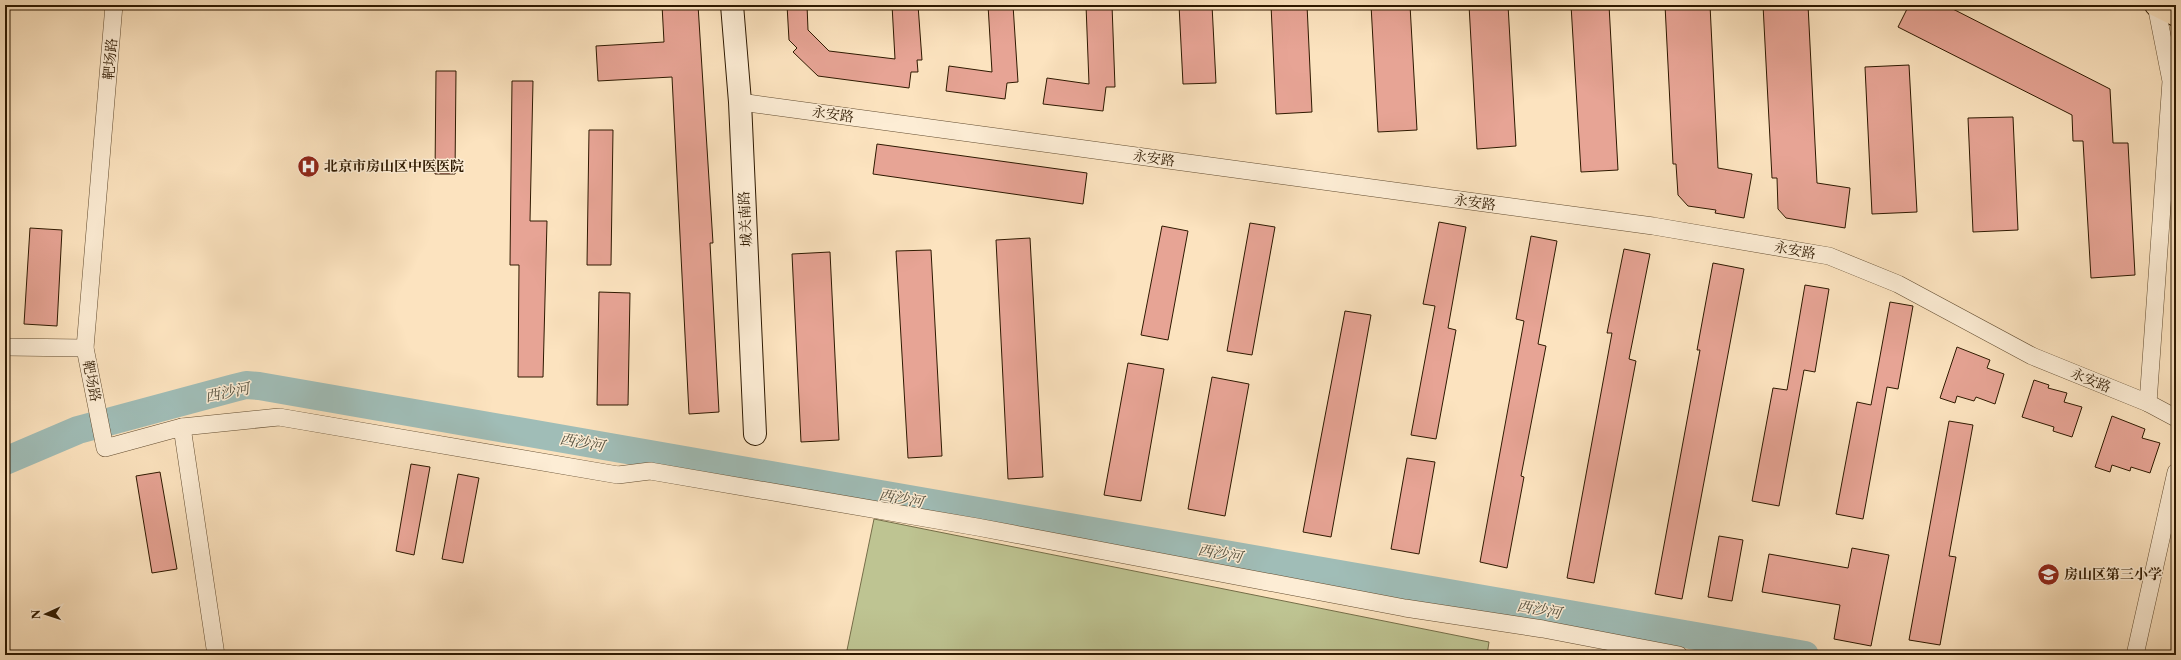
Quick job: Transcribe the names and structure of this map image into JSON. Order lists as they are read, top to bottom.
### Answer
{
  "streets": {
    "street": ["靶场路", "永安路", "城关南路"]
  },
  "crossings": [
    ["永安路", "城关南路"]
  ],
  "water": ["西沙河"],
  "places": {
    "hospital": ["北京市房山区中医医院"],
    "school or university": ["房山区第三小学"]
  },
  "north": "left"
}
